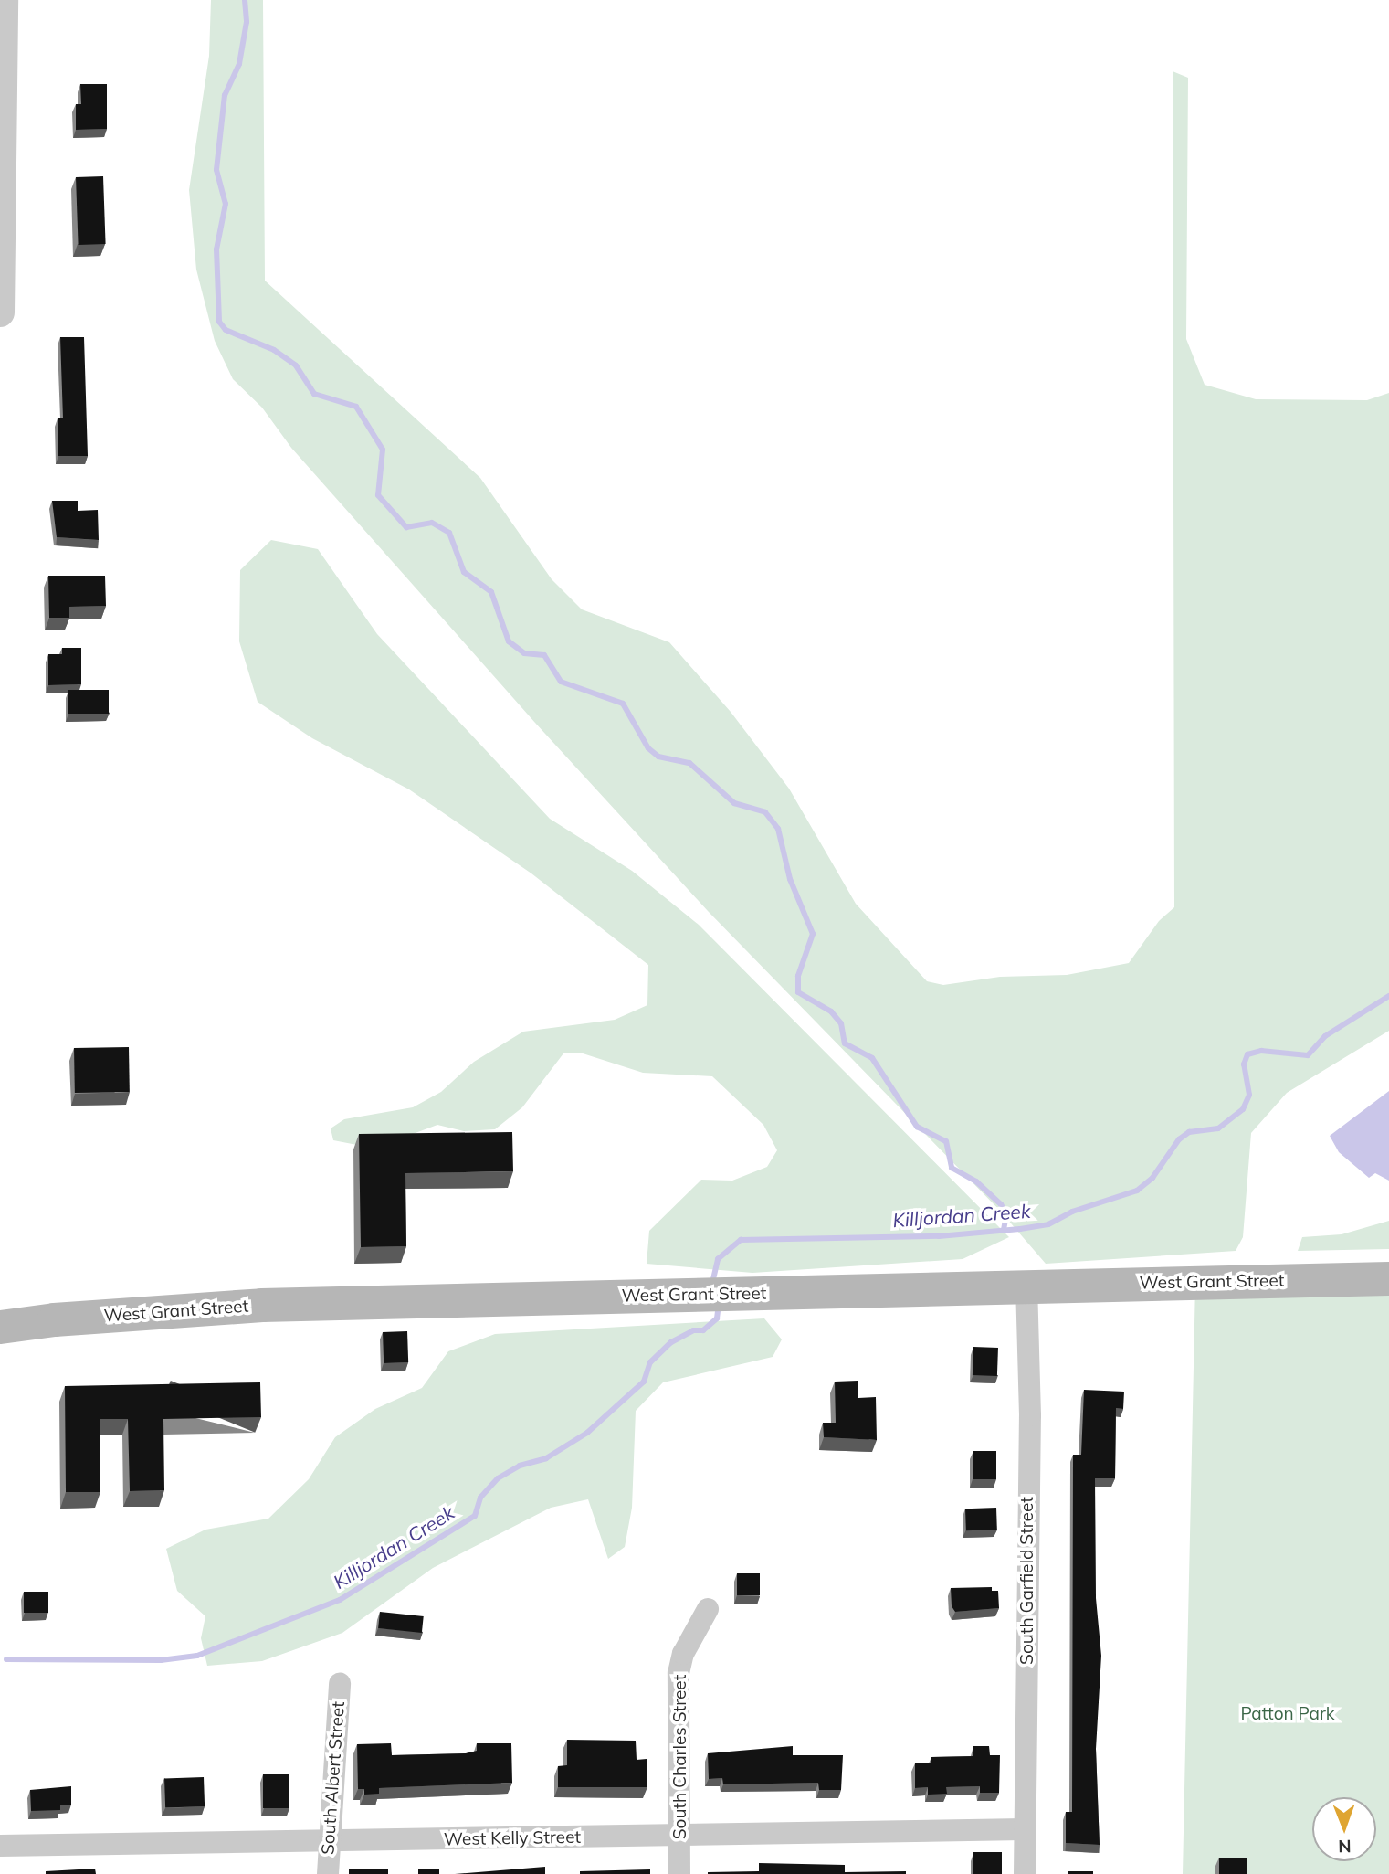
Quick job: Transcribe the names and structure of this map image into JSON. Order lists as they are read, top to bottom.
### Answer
{
  "streets": {
    "main road": ["West Grant Street"],
    "street": [
      "South Garfield Street",
      "South Charles Street",
      "South Albert Street",
      "West Kelly Street"
    ]
  },
  "crossings": [
    ["West Grant Street", "South Garfield Street"],
    ["South Garfield Street", "West Kelly Street"],
    ["South Charles Street", "West Kelly Street"],
    ["South Albert Street", "West Kelly Street"]
  ],
  "water": ["Killjordan Creek"],
  "parks": ["Patton Park"],
  "north": "bottom"
}
